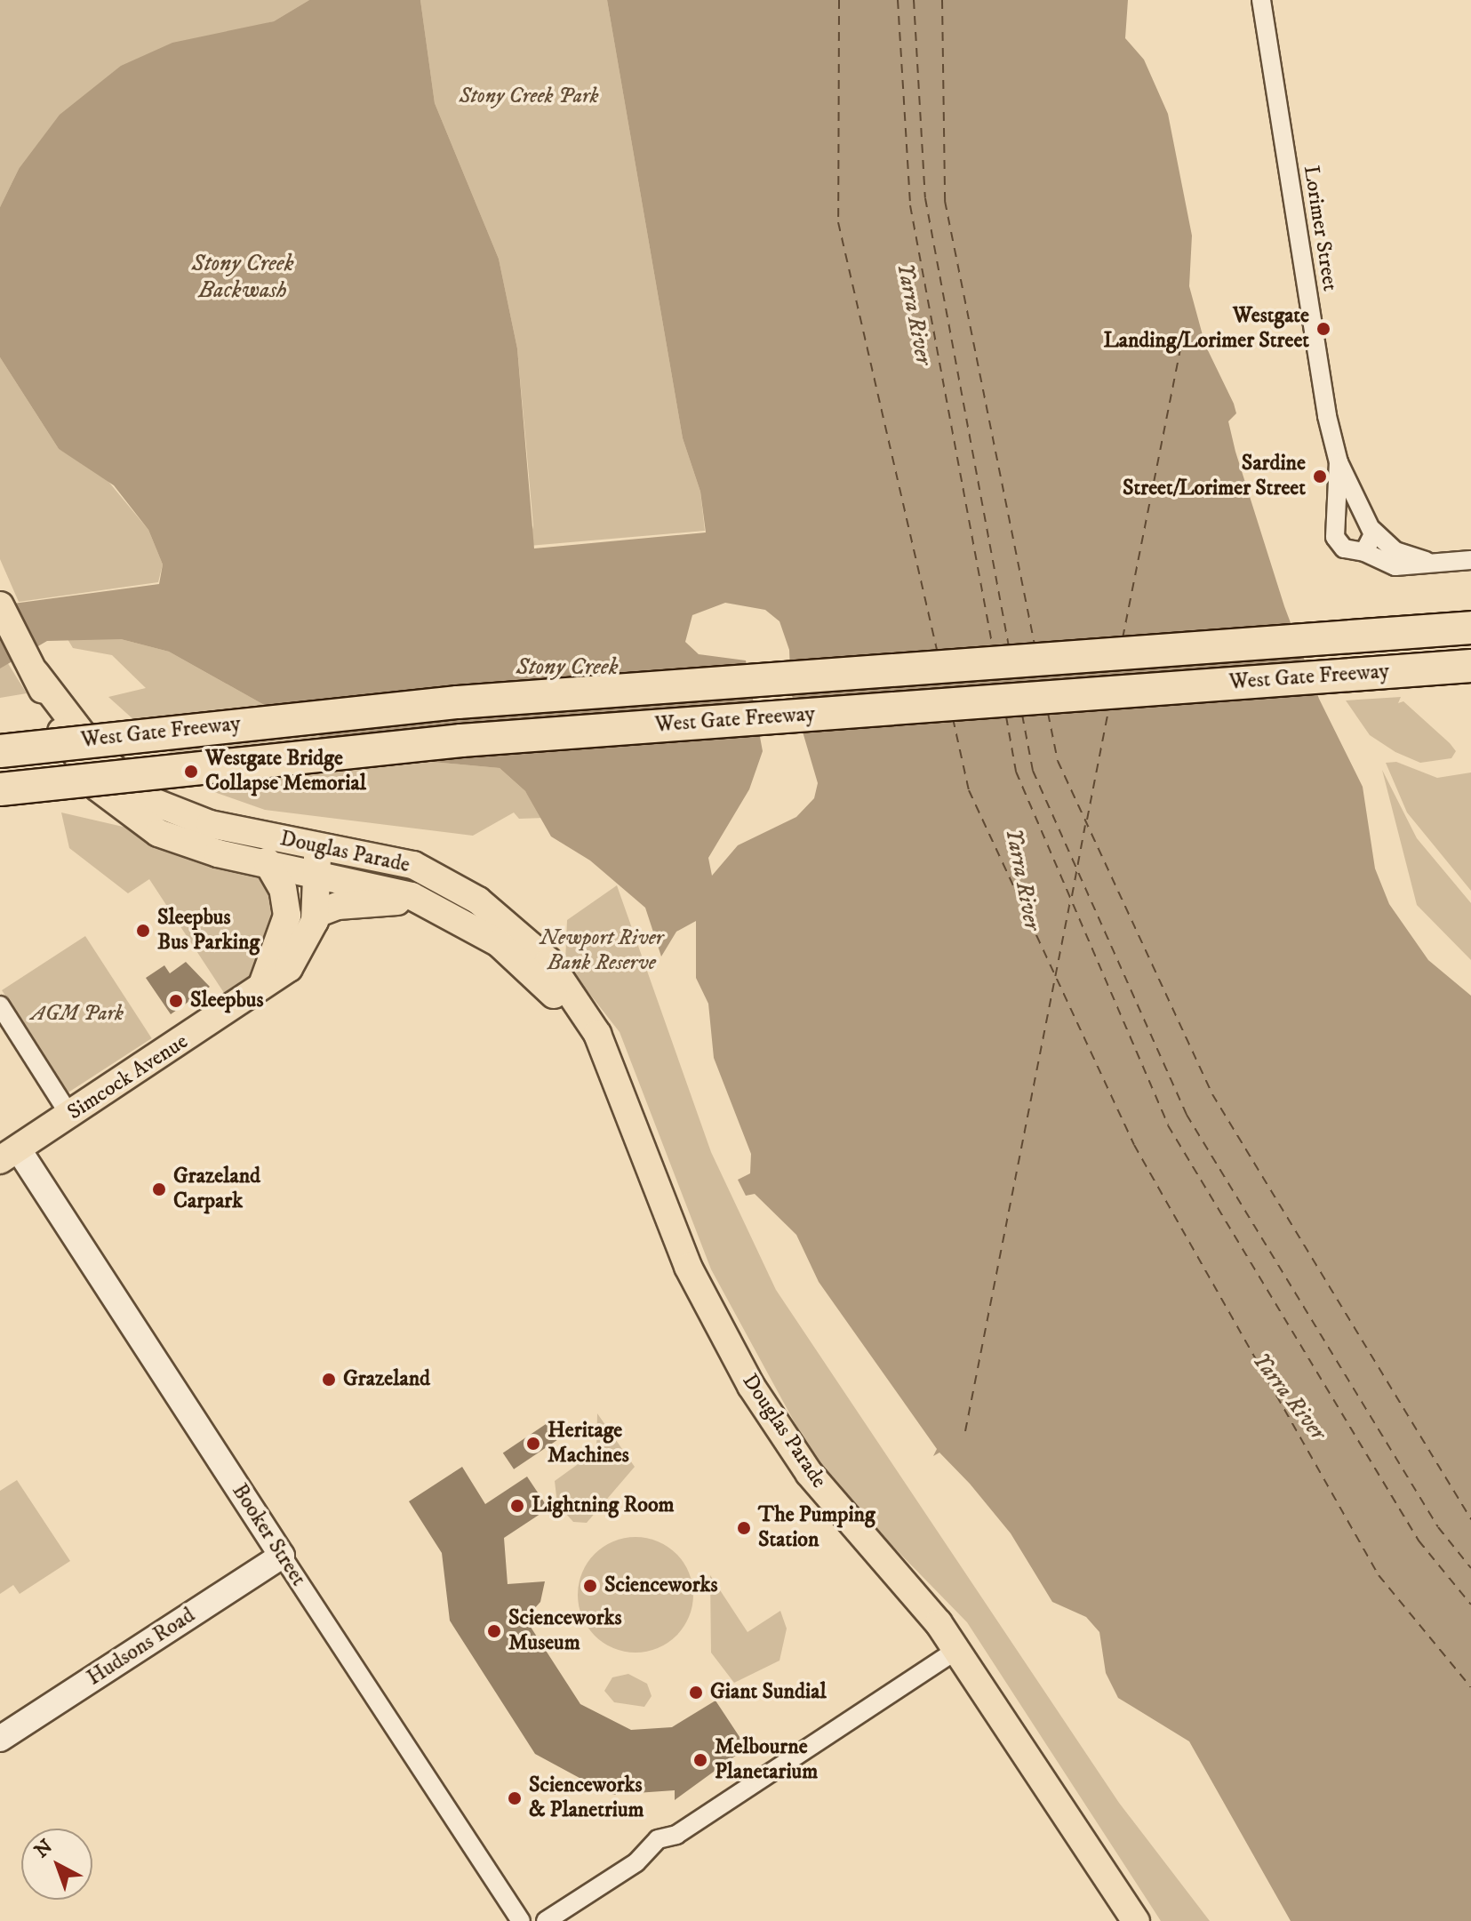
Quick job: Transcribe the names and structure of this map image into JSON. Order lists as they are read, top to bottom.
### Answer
{
  "streets": {
    "highway": ["West Gate Freeway"],
    "main road": ["Douglas Parade", "Simcock Avenue"],
    "street": ["Lorimer Street", "Booker Street", "Hudsons Road"]
  },
  "crossings": [
    ["Douglas Parade", "Simcock Avenue"],
    ["Simcock Avenue", "Booker Street"],
    ["Booker Street", "Hudsons Road"]
  ],
  "water": ["Stony Creek Backwash", "Yarra River", "Stony Creek"],
  "parks": ["Stony Creek Park", "Newport River Bank Reserve", "AGM Park"],
  "places": [
    "Westgate Landing/Lorimer Street",
    "Sardine Street/Lorimer Street",
    "Westgate Bridge Collapse Memorial",
    "Sleepbus Bus Parking",
    "Sleepbus",
    "Grazeland Carpark",
    "Grazeland",
    "Heritage Machines",
    "Lightning Room",
    "The Pumping Station",
    "Scienceworks",
    "Scienceworks Museum",
    "Giant Sundial",
    "Melbourne Planetarium",
    "Scienceworks & Planetrium"
  ],
  "north": "top left"
}
